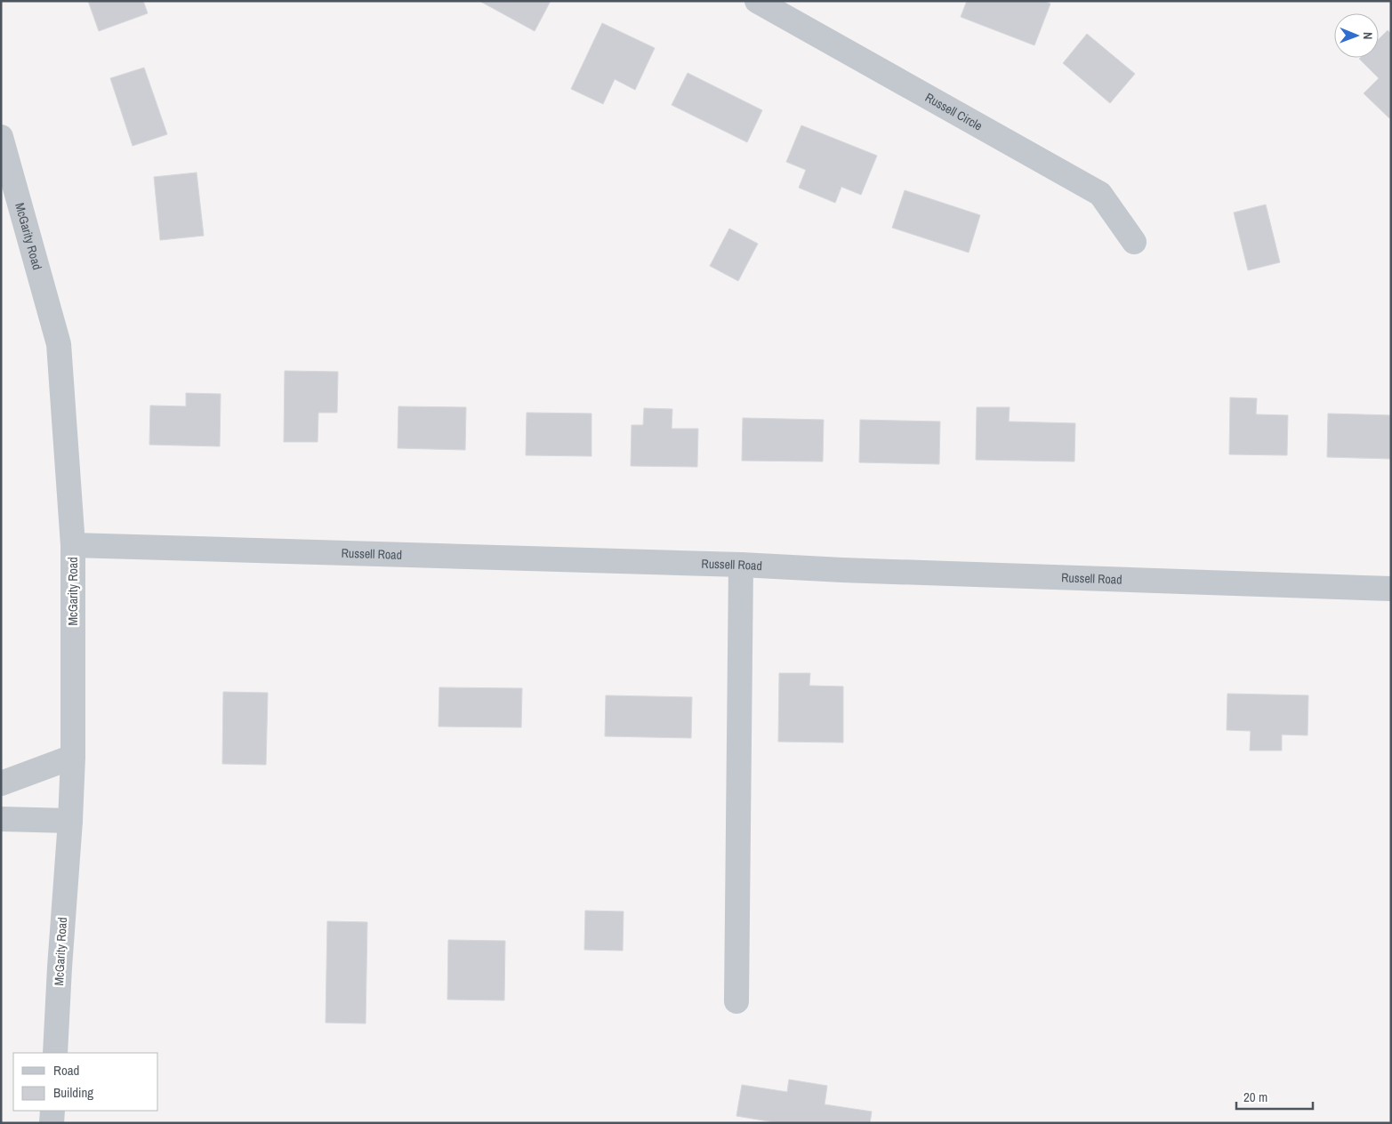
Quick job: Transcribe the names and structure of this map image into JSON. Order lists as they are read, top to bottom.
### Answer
{
  "streets": {
    "street": ["Russell Circle", "McGarity Road", "Russell Road"]
  },
  "crossings": [
    ["McGarity Road", "Russell Road"]
  ],
  "legend": ["Road", "Building"],
  "scale_bar": "20 m",
  "north": "right"
}
